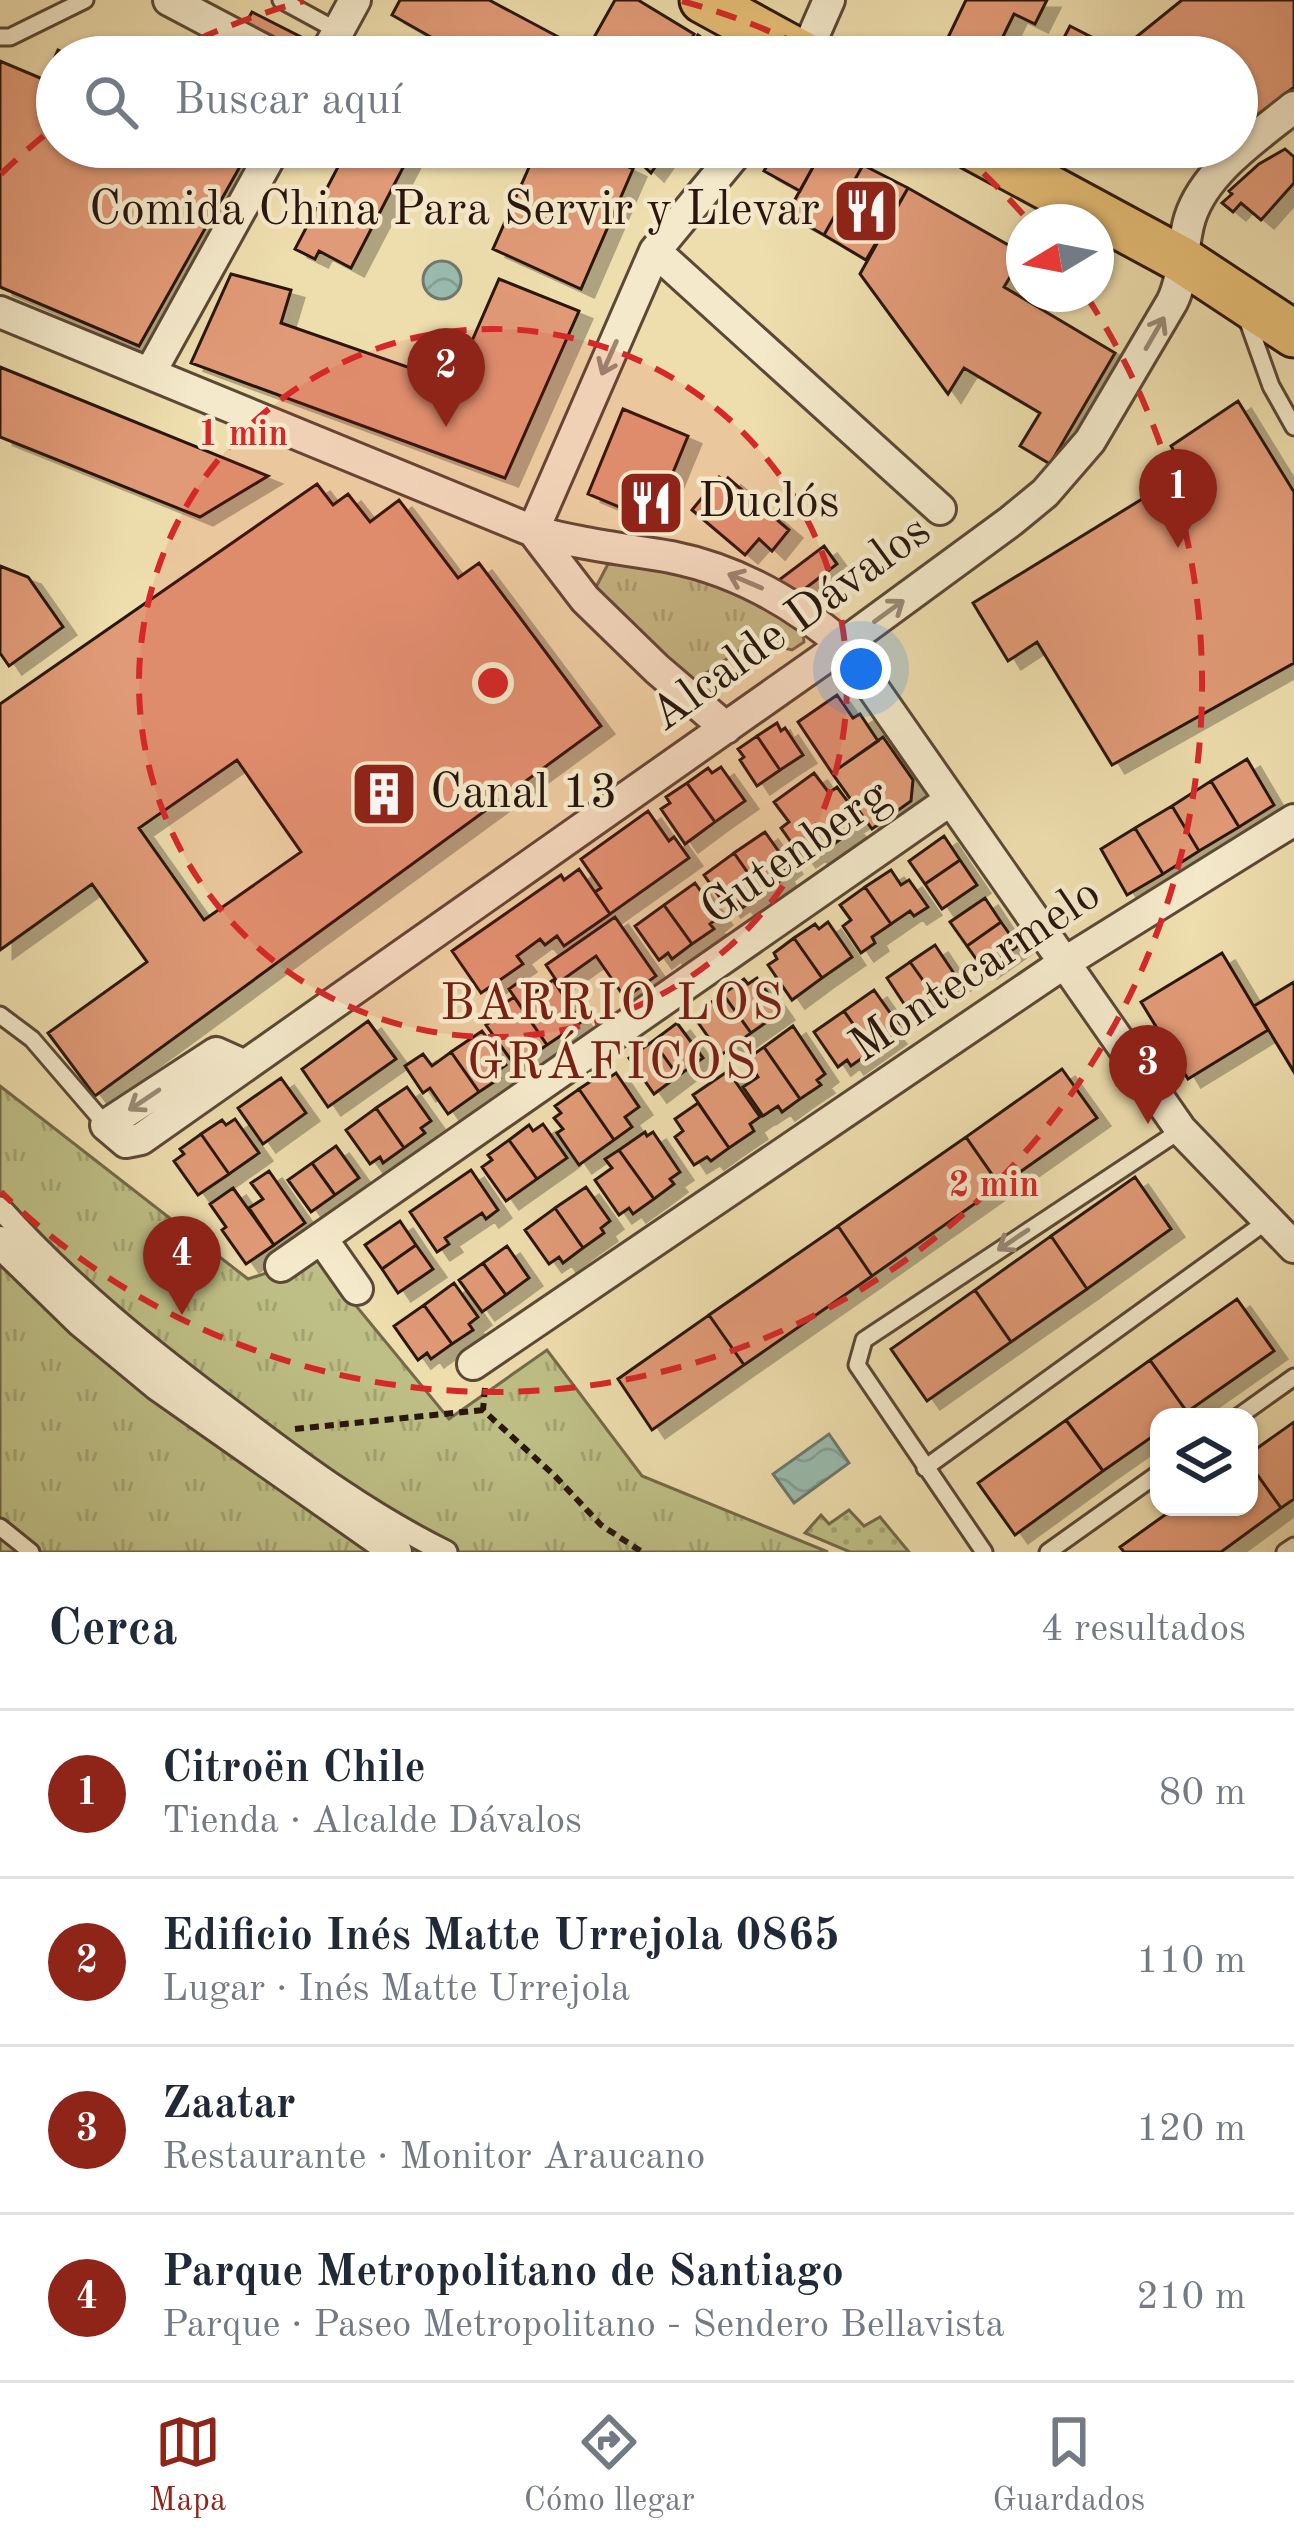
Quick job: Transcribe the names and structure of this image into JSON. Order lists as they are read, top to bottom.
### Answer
{
  "streets": {
    "street": ["Alcalde Dávalos", "Gutenberg", "Montecarmelo"]
  },
  "districts": ["BARRIO LOS GRÁFICOS"],
  "places": {
    "restaurant": ["Comida China Para Servir y Llevar", "Duclós"],
    "building": ["Canal 13"]
  },
  "north": "left",
  "page": {
    "search": "Buscar aquí",
    "pins": [
      "2",
      "1",
      "3",
      "4"
    ],
    "heading": ["Cerca", "4 resultados"],
    "list": [
      {
        "mark": "1",
        "name": "Citroën Chile",
        "note": "Tienda · Alcalde Dávalos",
        "value": "80 m"
      },
      {
        "mark": "2",
        "name": "Edificio Inés Matte Urrejola 0865",
        "note": "Lugar · Inés Matte Urrejola",
        "value": "110 m"
      },
      {
        "mark": "3",
        "name": "Zaatar",
        "note": "Restaurante · Monitor Araucano",
        "value": "120 m"
      },
      {
        "mark": "4",
        "name": "Parque Metropolitano de Santiago",
        "note": "Parque · Paseo Metropolitano - Sendero Bellavista",
        "value": "210 m"
      }
    ],
    "nav": ["Mapa", "Cómo llegar", "Guardados"]
  },
  "rings": ["1 min", "2 min"]
}
